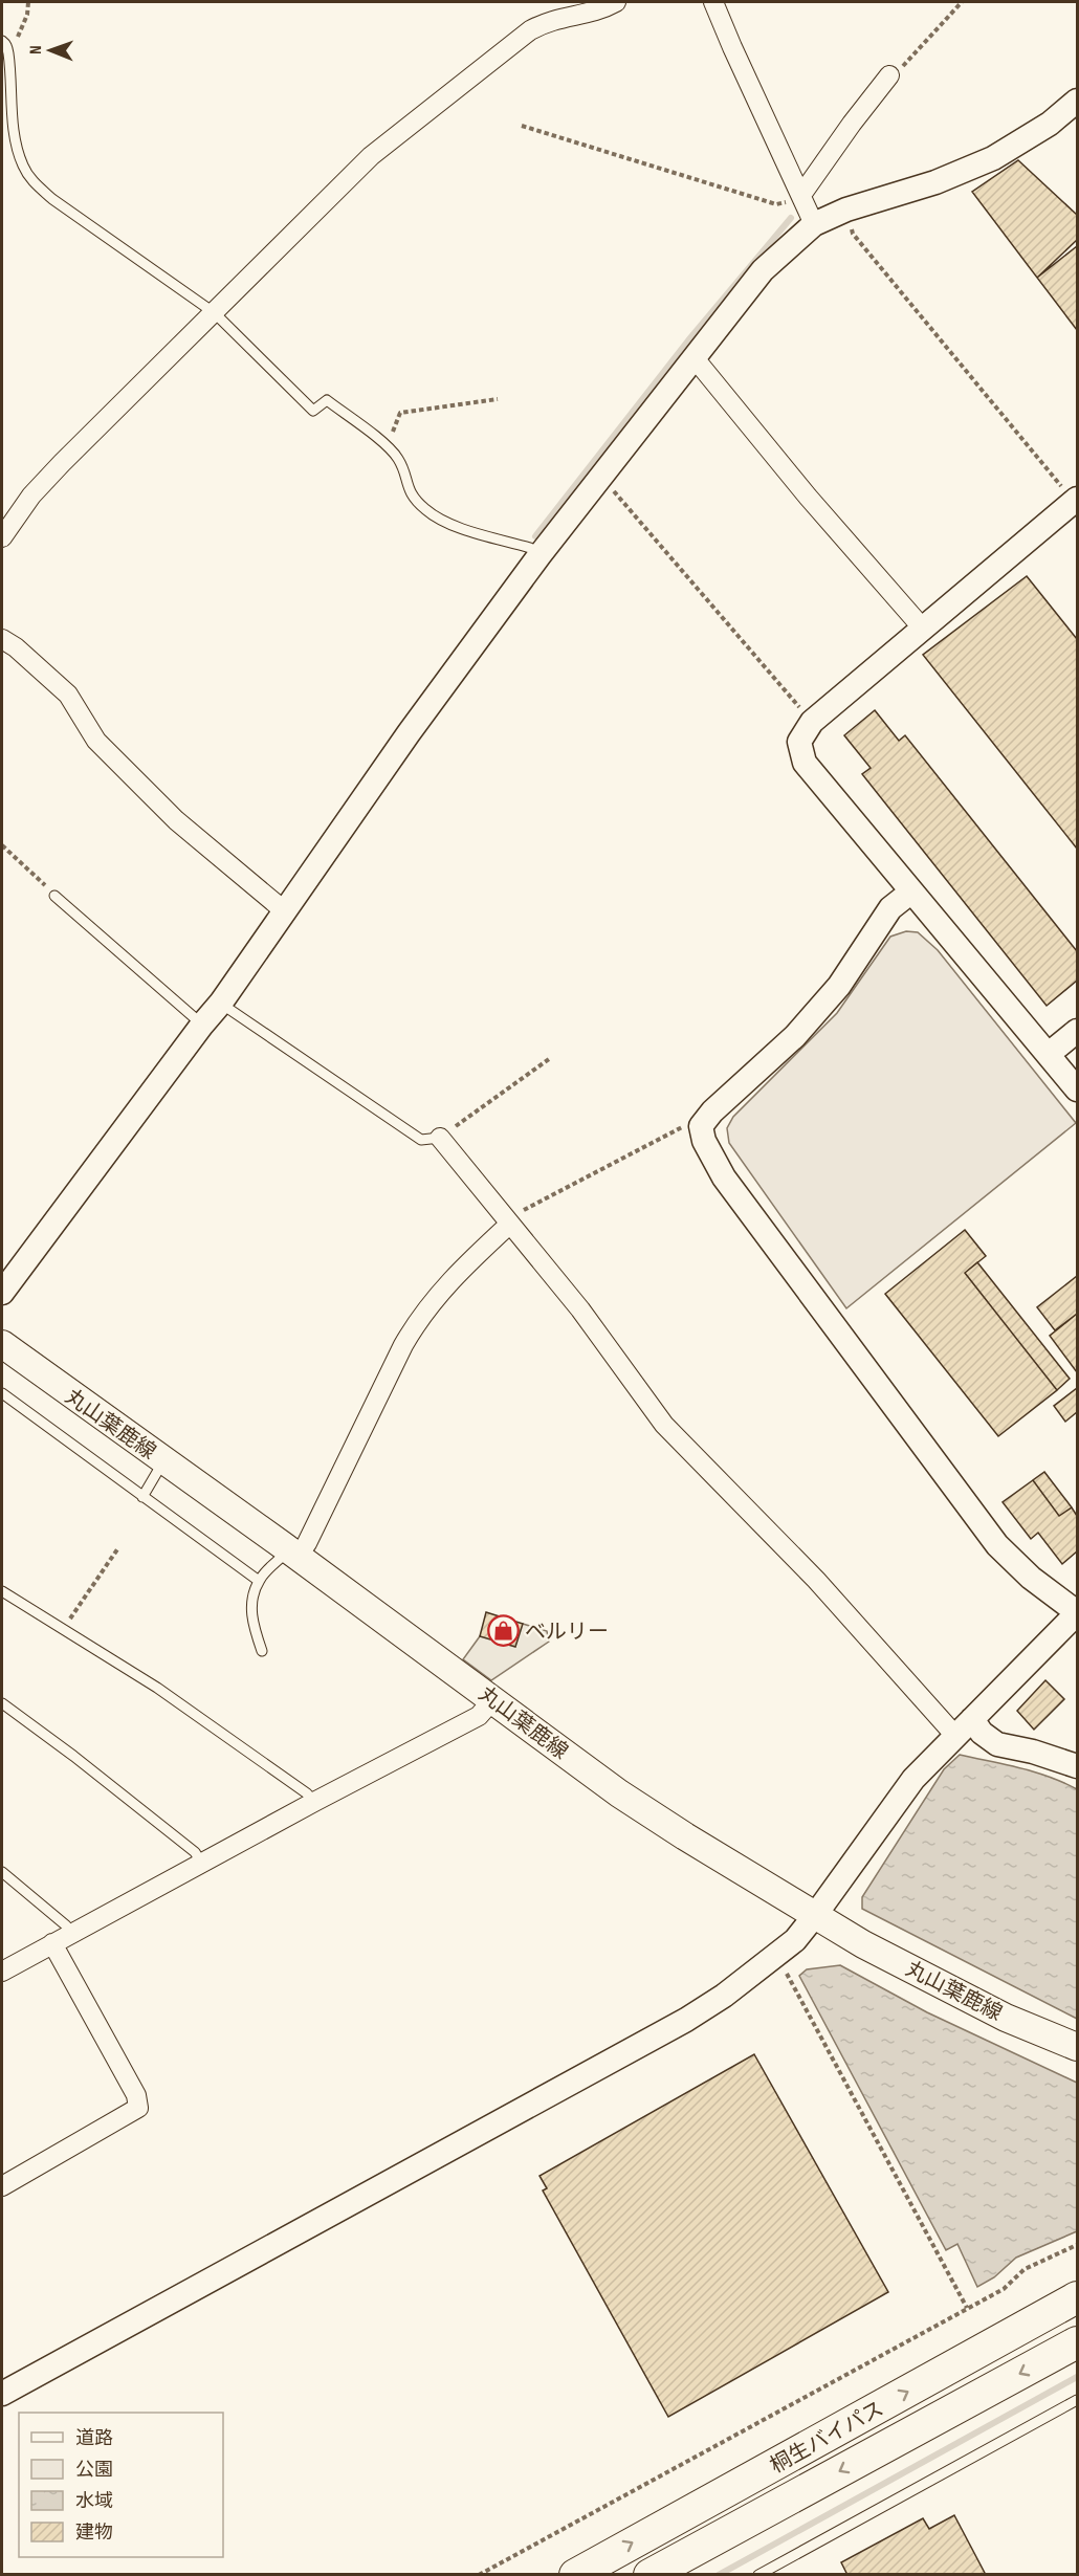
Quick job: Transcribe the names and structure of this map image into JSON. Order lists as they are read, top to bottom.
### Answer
{
  "streets": {
    "highway": ["桐生バイパス"],
    "main road": ["丸山葉鹿線"]
  },
  "places": {
    "shop": ["ベルリー"]
  },
  "legend": [
    "道路",
    "公園",
    "水域",
    "建物"
  ],
  "north": "left"
}
